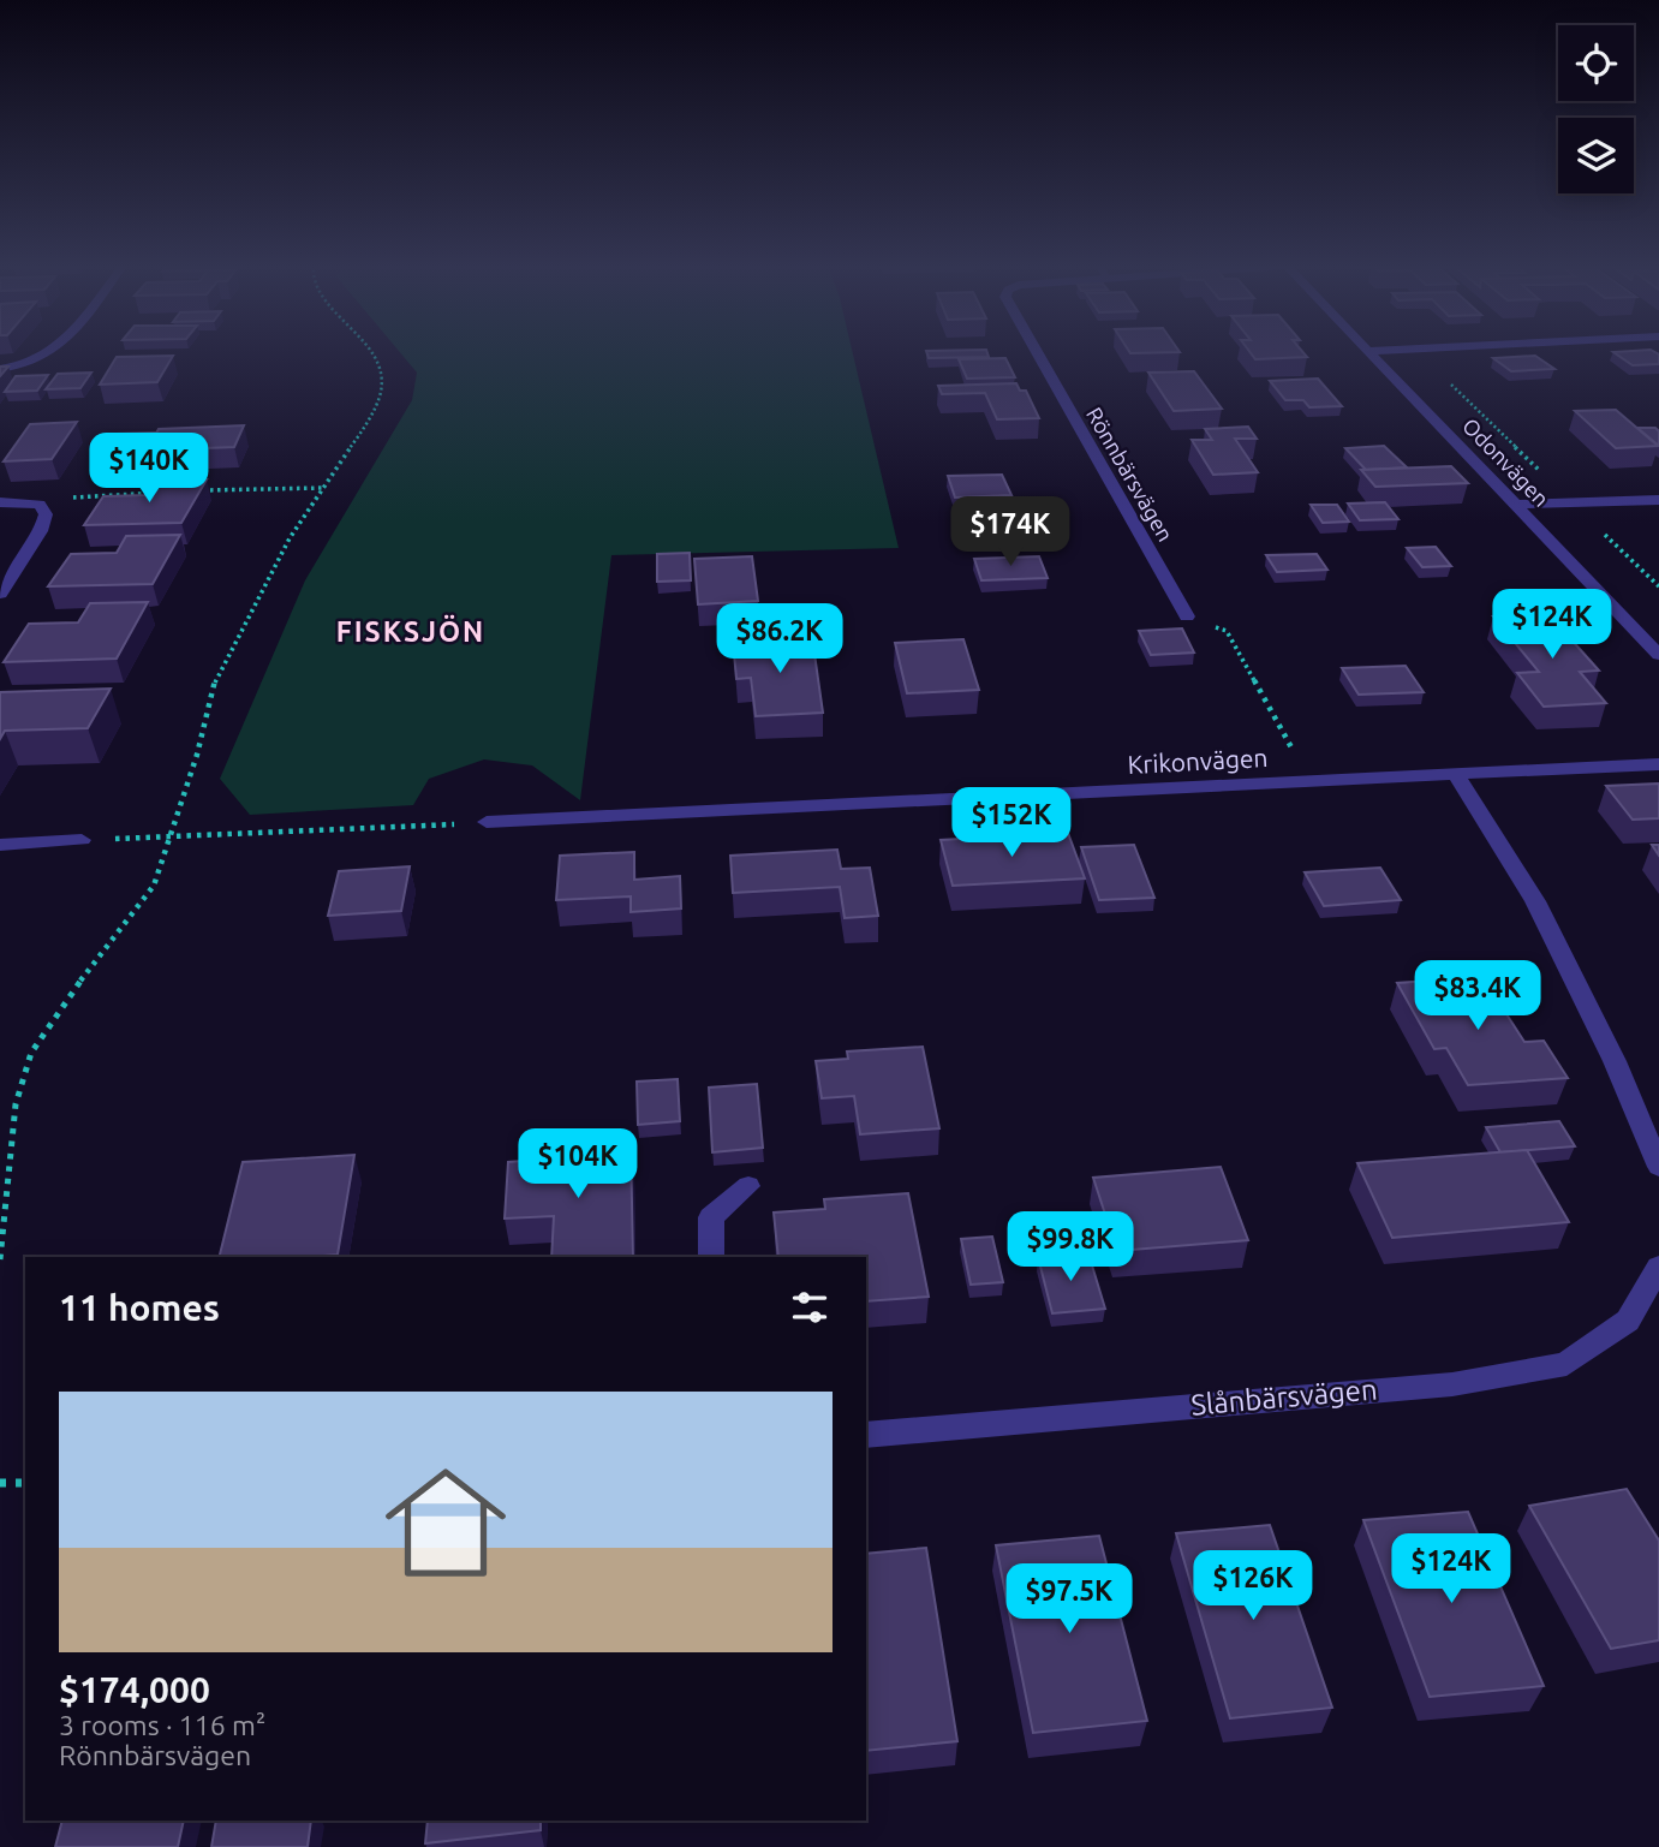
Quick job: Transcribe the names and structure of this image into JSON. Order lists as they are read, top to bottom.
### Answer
{
  "streets": {
    "street": [
      "Odonvägen",
      "Rönnbärsvägen",
      "Krikonvägen",
      "Slånbärsvägen"
    ]
  },
  "districts": ["FISKSJÖN"],
  "page": {
    "price": [
      "$140K",
      "$174K",
      "$124K",
      "$86.2K",
      "$152K",
      "$83.4K",
      "$104K",
      "$99.8K",
      "$124K",
      "$126K",
      "$97.5K"
    ],
    "heading": "11 homes",
    "list": [
      {
        "name": "$174,000",
        "note": "3 rooms · 116 m² · Rönnbärsvägen"
      }
    ]
  }
}
